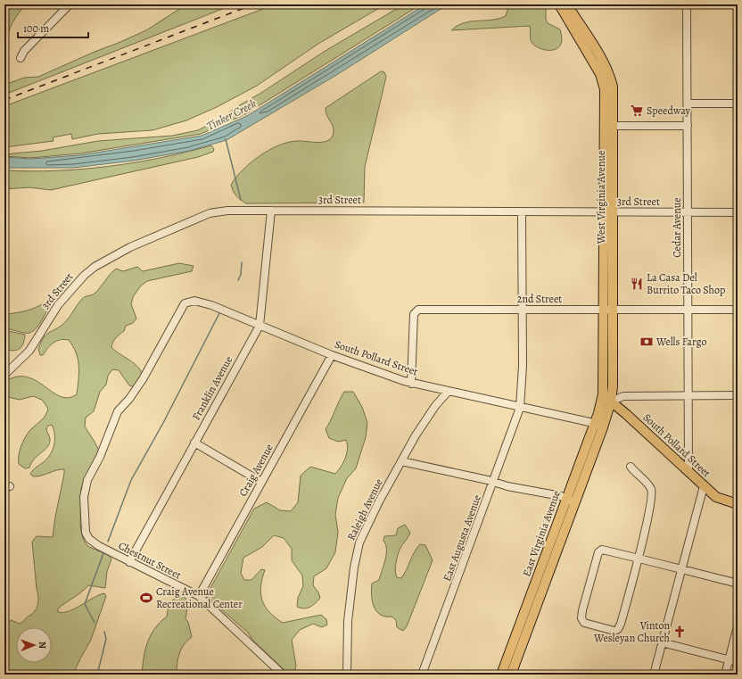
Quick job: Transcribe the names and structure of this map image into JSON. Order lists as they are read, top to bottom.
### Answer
{
  "streets": {
    "main road": ["West Virginia Avenue", "South Pollard Street", "East Virginia Avenue"],
    "street": [
      "3rd Street",
      "Cedar Avenue",
      "2nd Street",
      "Franklin Avenue",
      "Craig Avenue",
      "Raleigh Avenue",
      "East Augusta Avenue",
      "Chestnut Street"
    ]
  },
  "crossings": [
    ["West Virginia Avenue", "3rd Street"],
    ["West Virginia Avenue", "2nd Street"],
    ["West Virginia Avenue", "South Pollard Street"],
    ["West Virginia Avenue", "East Virginia Avenue"],
    ["3rd Street", "Cedar Avenue"],
    ["3rd Street", "Franklin Avenue"],
    ["3rd Street", "East Augusta Avenue"],
    ["Cedar Avenue", "2nd Street"],
    ["Cedar Avenue", "South Pollard Street"],
    ["2nd Street", "South Pollard Street"],
    ["2nd Street", "East Augusta Avenue"],
    ["South Pollard Street", "Franklin Avenue"],
    ["South Pollard Street", "Craig Avenue"],
    ["South Pollard Street", "Raleigh Avenue"],
    ["South Pollard Street", "East Virginia Avenue"],
    ["South Pollard Street", "East Augusta Avenue"],
    ["South Pollard Street", "Chestnut Street"],
    ["Franklin Avenue", "Chestnut Street"],
    ["Craig Avenue", "Chestnut Street"]
  ],
  "water": ["Tinker Creek"],
  "places": {
    "supermarket": ["Speedway"],
    "restaurant": ["La Casa Del Burrito Taco Shop"],
    "bank": ["Wells Fargo"],
    "sports": ["Craig Avenue Recreational Center"],
    "church": ["Vinton Wesleyan Church"]
  },
  "scale_bar": "100 m",
  "north": "right"
}
